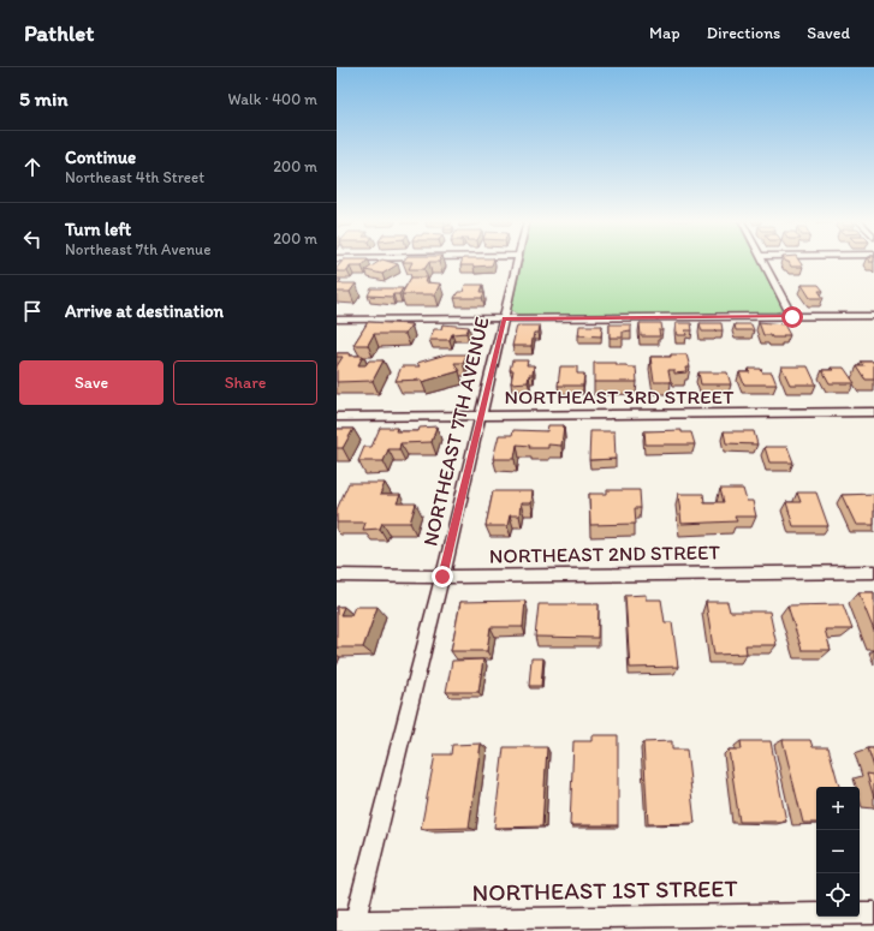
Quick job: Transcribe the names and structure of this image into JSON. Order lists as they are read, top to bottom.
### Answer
{
  "streets": {
    "street": [
      "NORTHEAST 3RD STREET",
      "NORTHEAST 7TH AVENUE",
      "NORTHEAST 2ND STREET",
      "NORTHEAST 1ST STREET"
    ]
  },
  "crossings": [
    ["NORTHEAST 3RD STREET", "NORTHEAST 7TH AVENUE"],
    ["NORTHEAST 7TH AVENUE", "NORTHEAST 2ND STREET"],
    ["NORTHEAST 7TH AVENUE", "NORTHEAST 1ST STREET"]
  ],
  "page": {
    "header": "Pathlet",
    "nav": ["Map", "Directions", "Saved"],
    "heading": ["5 min", "Walk · 400 m"],
    "list": [
      ["Continue", "Northeast 4th Street", "200 m"],
      ["Turn left", "Northeast 7th Avenue", "200 m"],
      "Arrive at destination"
    ],
    "buttons": ["Save", "Share"],
    "map_buttons": ["+", "−"]
  }
}
